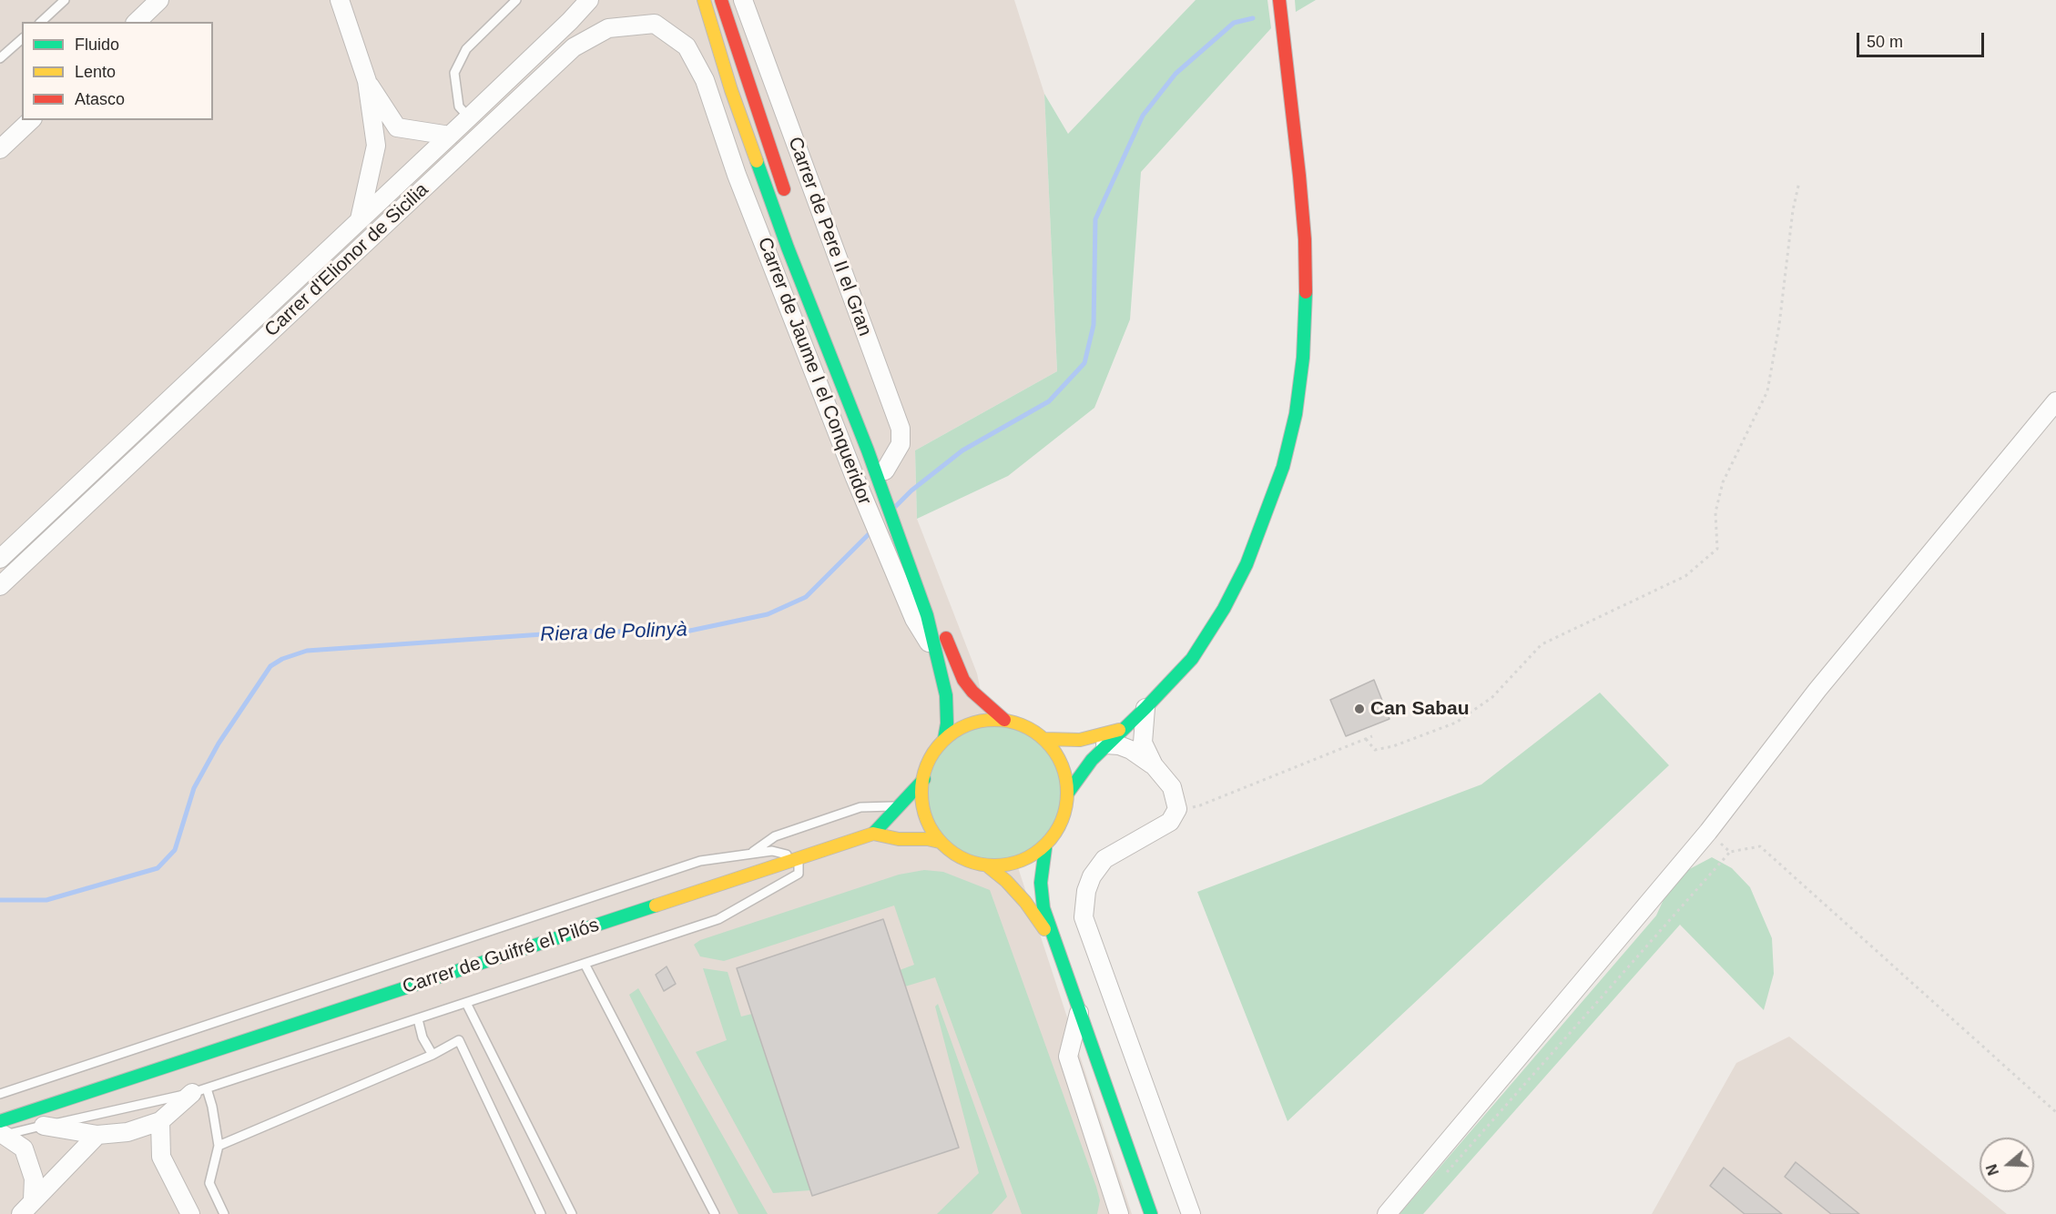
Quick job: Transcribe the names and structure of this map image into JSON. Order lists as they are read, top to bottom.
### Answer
{
  "streets": {
    "main road": ["Carrer de Guifré el Pilós"],
    "street": ["Carrer de Pere II el Gran", "Carrer d'Elionor de Sicilia", "Carrer de Jaume I el Conqueridor"]
  },
  "crossings": [
    ["Carrer d'Elionor de Sicilia", "Carrer de Jaume I el Conqueridor"]
  ],
  "water": ["Riera de Polinyà"],
  "places": ["Can Sabau"],
  "legend": ["Fluido", "Lento", "Atasco"],
  "scale_bar": "50 m",
  "north": "left"
}
